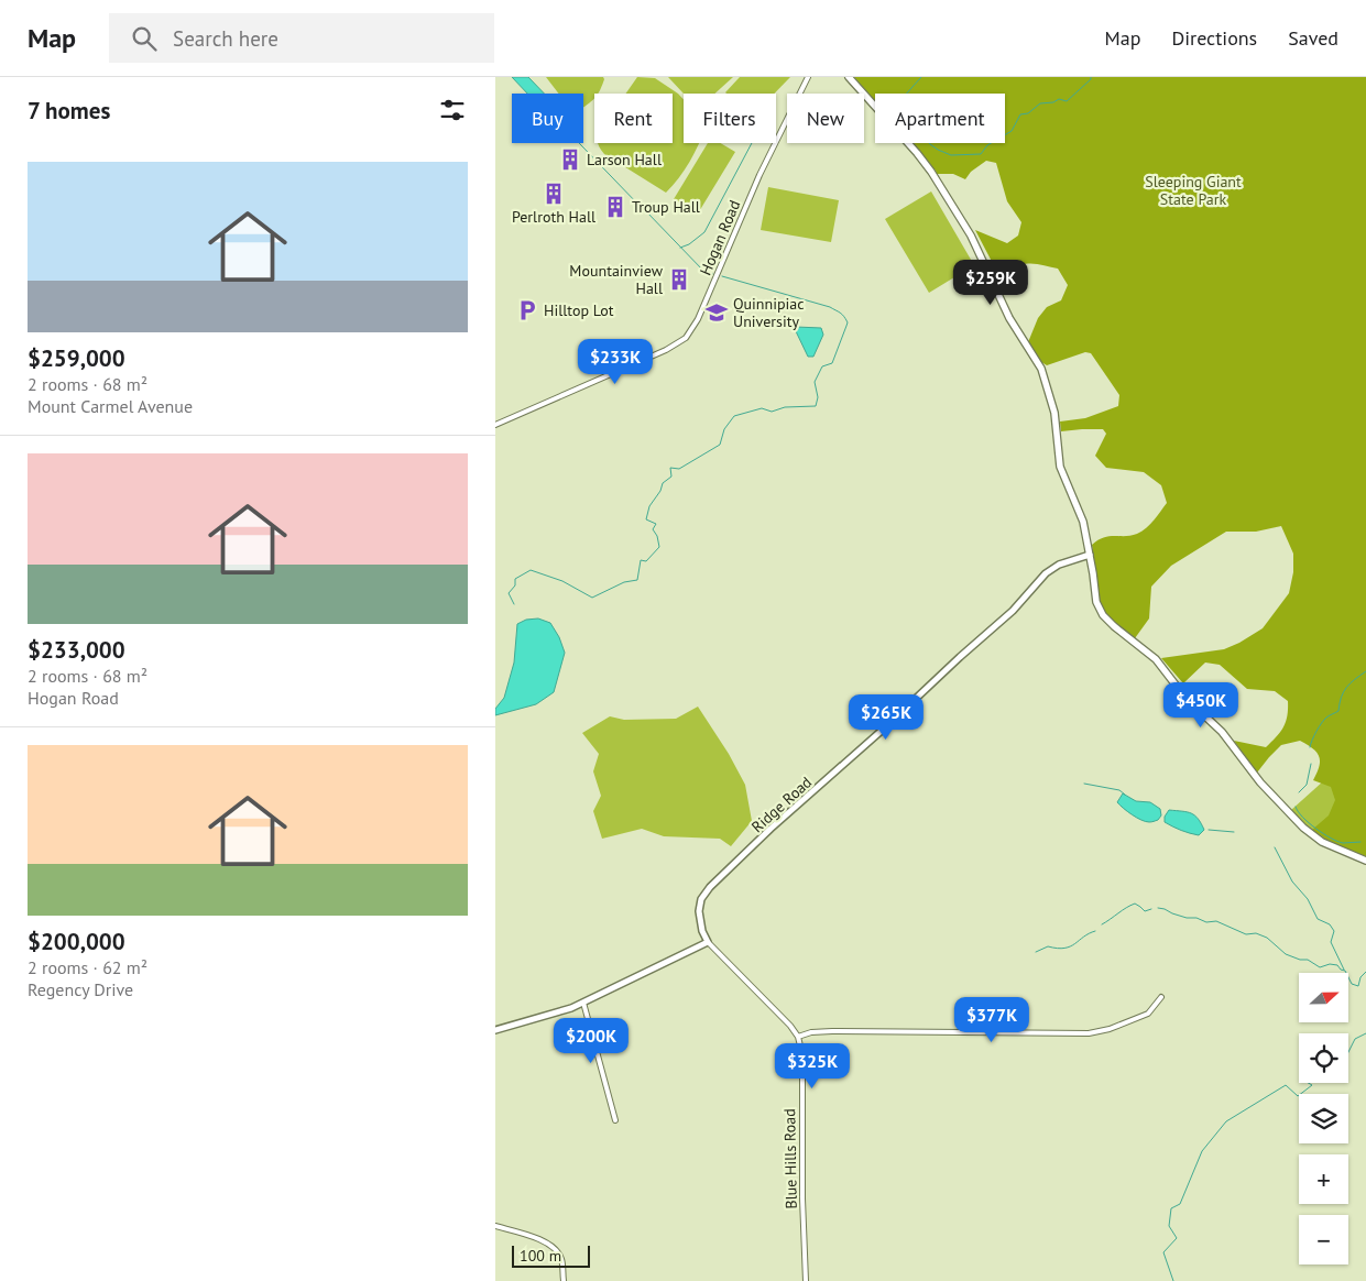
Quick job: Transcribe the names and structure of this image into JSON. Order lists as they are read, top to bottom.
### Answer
{
  "streets": {
    "street": ["Hogan Road", "Ridge Road", "Blue Hills Road"]
  },
  "crossings": [
    ["Ridge Road", "Blue Hills Road"]
  ],
  "parks": ["Sleeping Giant State Park"],
  "places": {
    "building": [
      "Larson Hall",
      "Perlroth Hall",
      "Troup Hall",
      "Mountainview Hall"
    ],
    "parking": ["Hilltop Lot"],
    "school or university": ["Quinnipiac University"]
  },
  "scale_bar": "100 m",
  "north": "right",
  "page": {
    "header": "Map",
    "search": "Search here",
    "nav": ["Map", "Directions", "Saved"],
    "heading": "7 homes",
    "chip": [
      "Buy",
      "Rent",
      "Filters",
      "New",
      "Apartment"
    ],
    "list": [
      {
        "name": "$259,000",
        "note": "2 rooms · 68 m² · Mount Carmel Avenue"
      },
      {
        "name": "$233,000",
        "note": "2 rooms · 68 m² · Hogan Road"
      },
      {
        "name": "$200,000",
        "note": "2 rooms · 62 m² · Regency Drive"
      }
    ],
    "price": [
      "$259K",
      "$233K",
      "$450K",
      "$265K",
      "$377K",
      "$200K",
      "$325K"
    ],
    "map_buttons": ["+", "−"],
    "scale": "100 m"
  }
}
